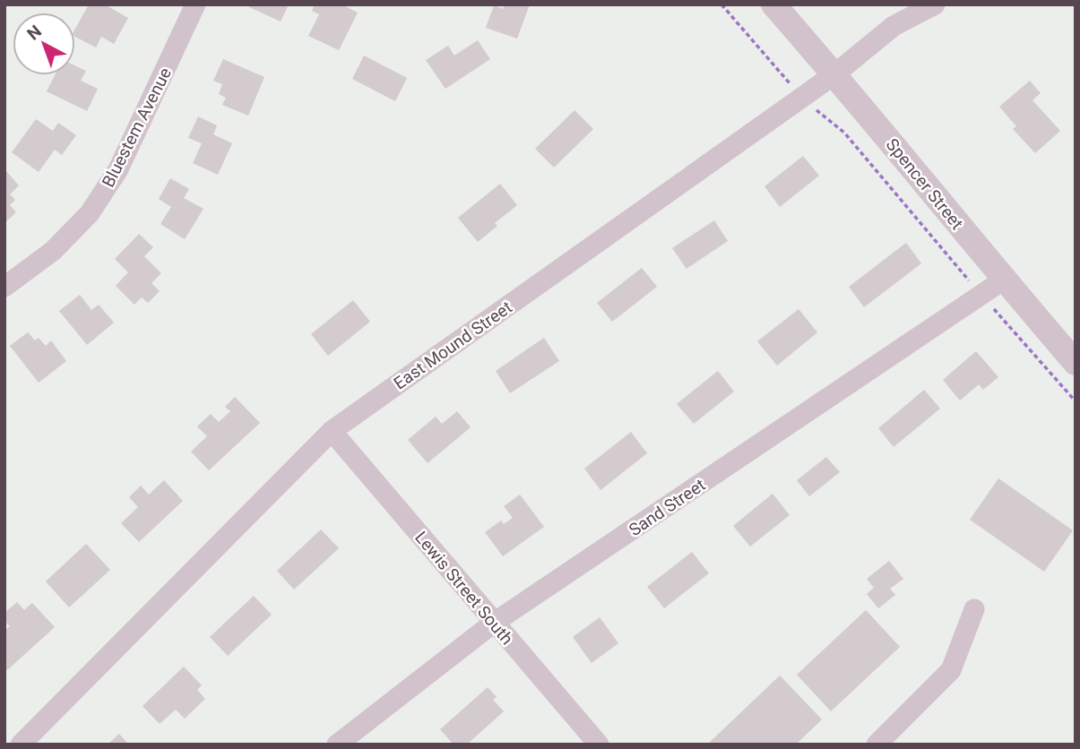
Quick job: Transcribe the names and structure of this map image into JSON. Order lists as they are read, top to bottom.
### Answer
{
  "streets": {
    "street": [
      "Bluestem Avenue",
      "Spencer Street",
      "East Mound Street",
      "Sand Street",
      "Lewis Street South"
    ]
  },
  "crossings": [
    ["Spencer Street", "East Mound Street"],
    ["Spencer Street", "Sand Street"],
    ["East Mound Street", "Lewis Street South"],
    ["Sand Street", "Lewis Street South"]
  ],
  "north": "top left"
}
